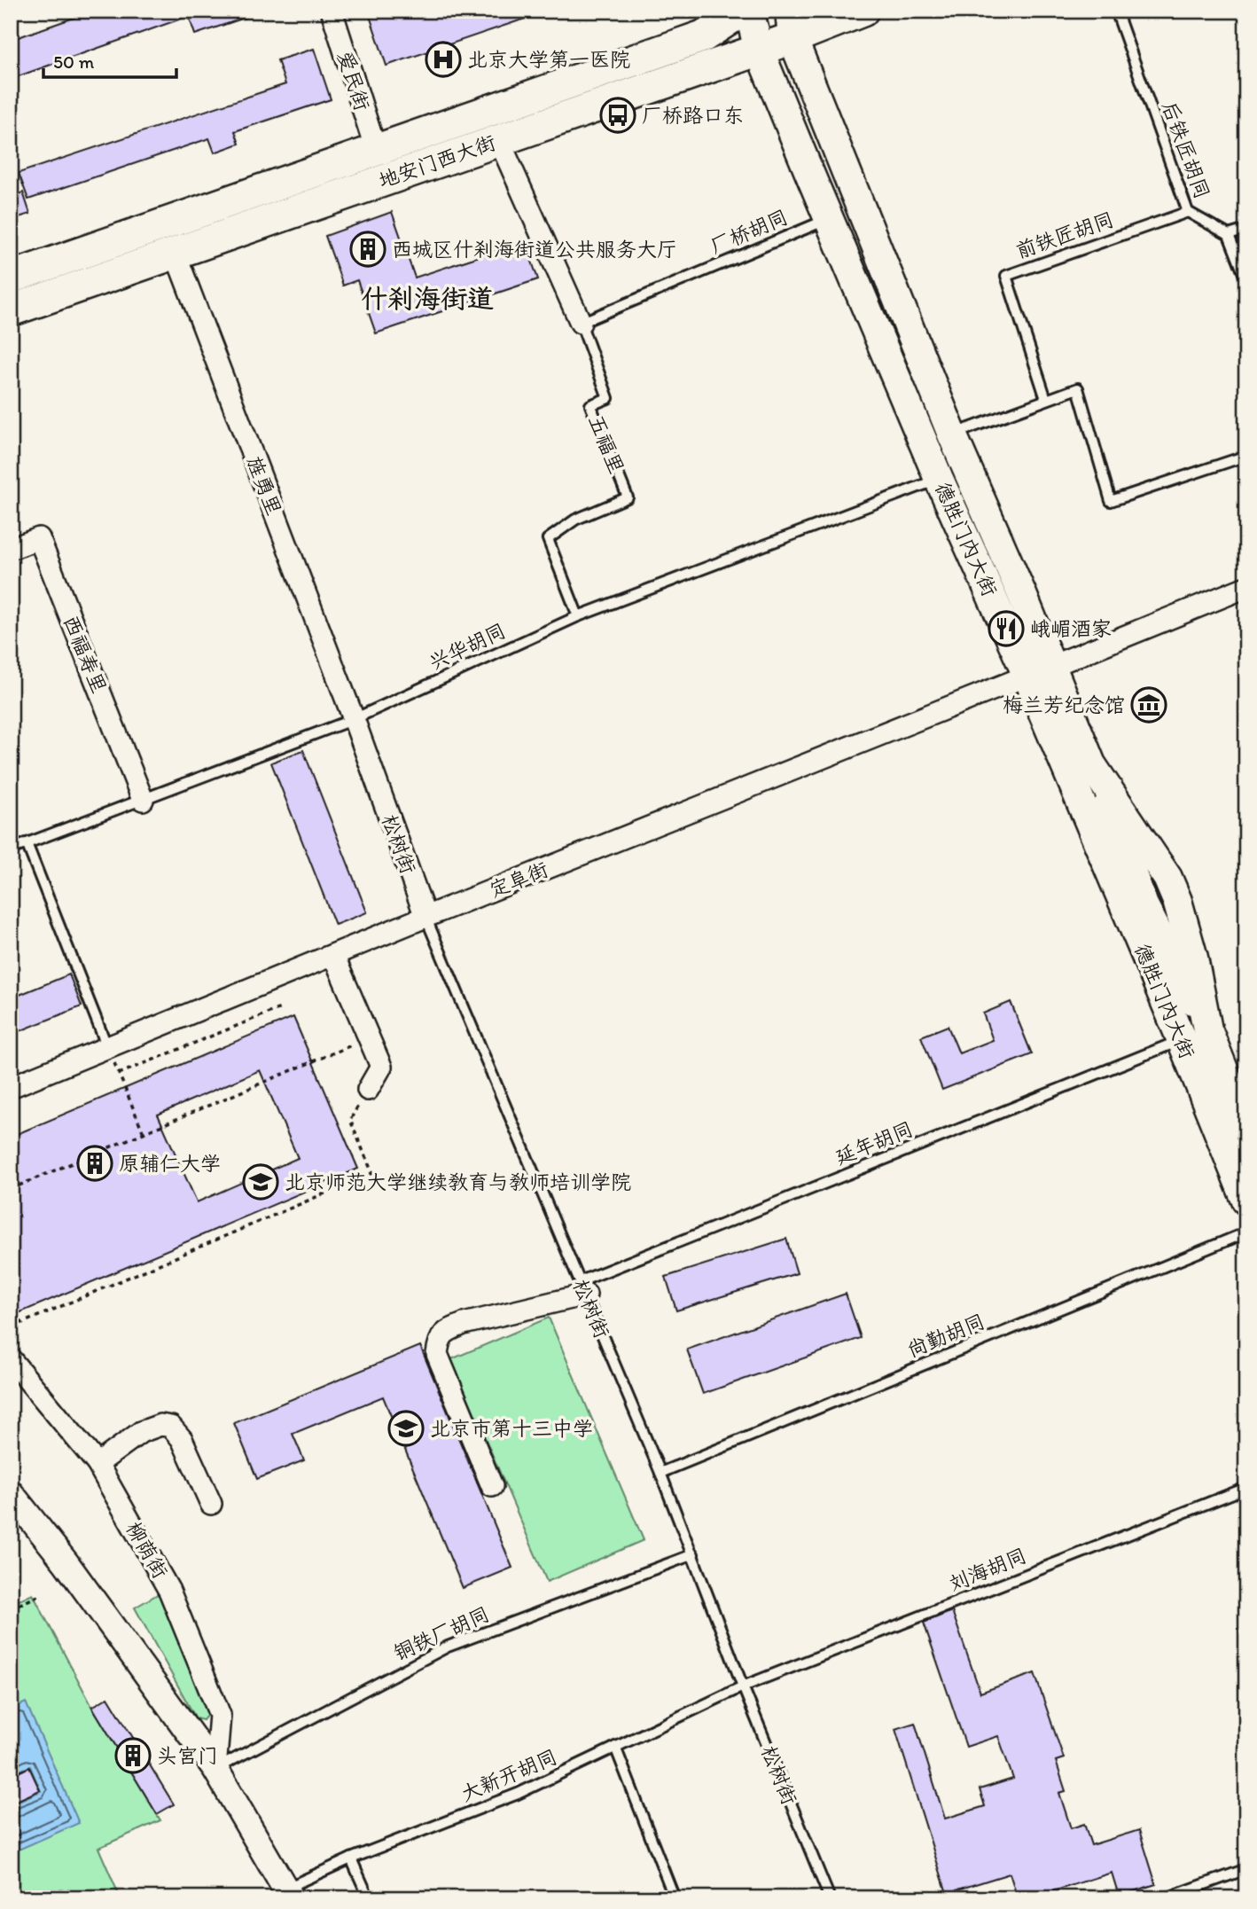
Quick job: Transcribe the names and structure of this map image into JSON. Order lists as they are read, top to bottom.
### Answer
{
  "streets": {
    "main road": ["地安门西大街", "德胜门内大街"],
    "street": [
      "爱民街",
      "五福里",
      "旌勇里",
      "西福寿里",
      "松树街",
      "定阜街",
      "柳荫街"
    ],
    "lane": [
      "后铁匠胡同",
      "厂桥胡同",
      "前铁匠胡同",
      "兴华胡同",
      "延年胡同",
      "尚勤胡同",
      "刘海胡同",
      "铜铁厂胡同",
      "大新开胡同"
    ]
  },
  "crossings": [
    ["爱民街", "地安门西大街"],
    ["后铁匠胡同", "前铁匠胡同"],
    ["地安门西大街", "五福里"],
    ["地安门西大街", "旌勇里"],
    ["地安门西大街", "德胜门内大街"],
    ["厂桥胡同", "五福里"],
    ["厂桥胡同", "德胜门内大街"],
    ["五福里", "兴华胡同"],
    ["旌勇里", "兴华胡同"],
    ["旌勇里", "松树街"],
    ["德胜门内大街", "兴华胡同"],
    ["德胜门内大街", "定阜街"],
    ["德胜门内大街", "延年胡同"],
    ["兴华胡同", "西福寿里"],
    ["兴华胡同", "松树街"],
    ["松树街", "定阜街"],
    ["松树街", "延年胡同"],
    ["松树街", "尚勤胡同"],
    ["松树街", "刘海胡同"],
    ["松树街", "铜铁厂胡同"],
    ["松树街", "大新开胡同"],
    ["柳荫街", "铜铁厂胡同"],
    ["刘海胡同", "大新开胡同"]
  ],
  "districts": ["什刹海街道"],
  "places": {
    "hospital": ["北京大学第一医院"],
    "bus stop": ["厂桥路口东"],
    "building": ["西城区什刹海街道公共服务大厅", "原辅仁大学", "头宫门"],
    "restaurant": ["峨嵋酒家"],
    "museum": ["梅兰芳纪念馆"],
    "school or university": ["北京师范大学继续教育与教师培训学院", "北京市第十三中学"]
  },
  "scale_bar": "50 m"
}
